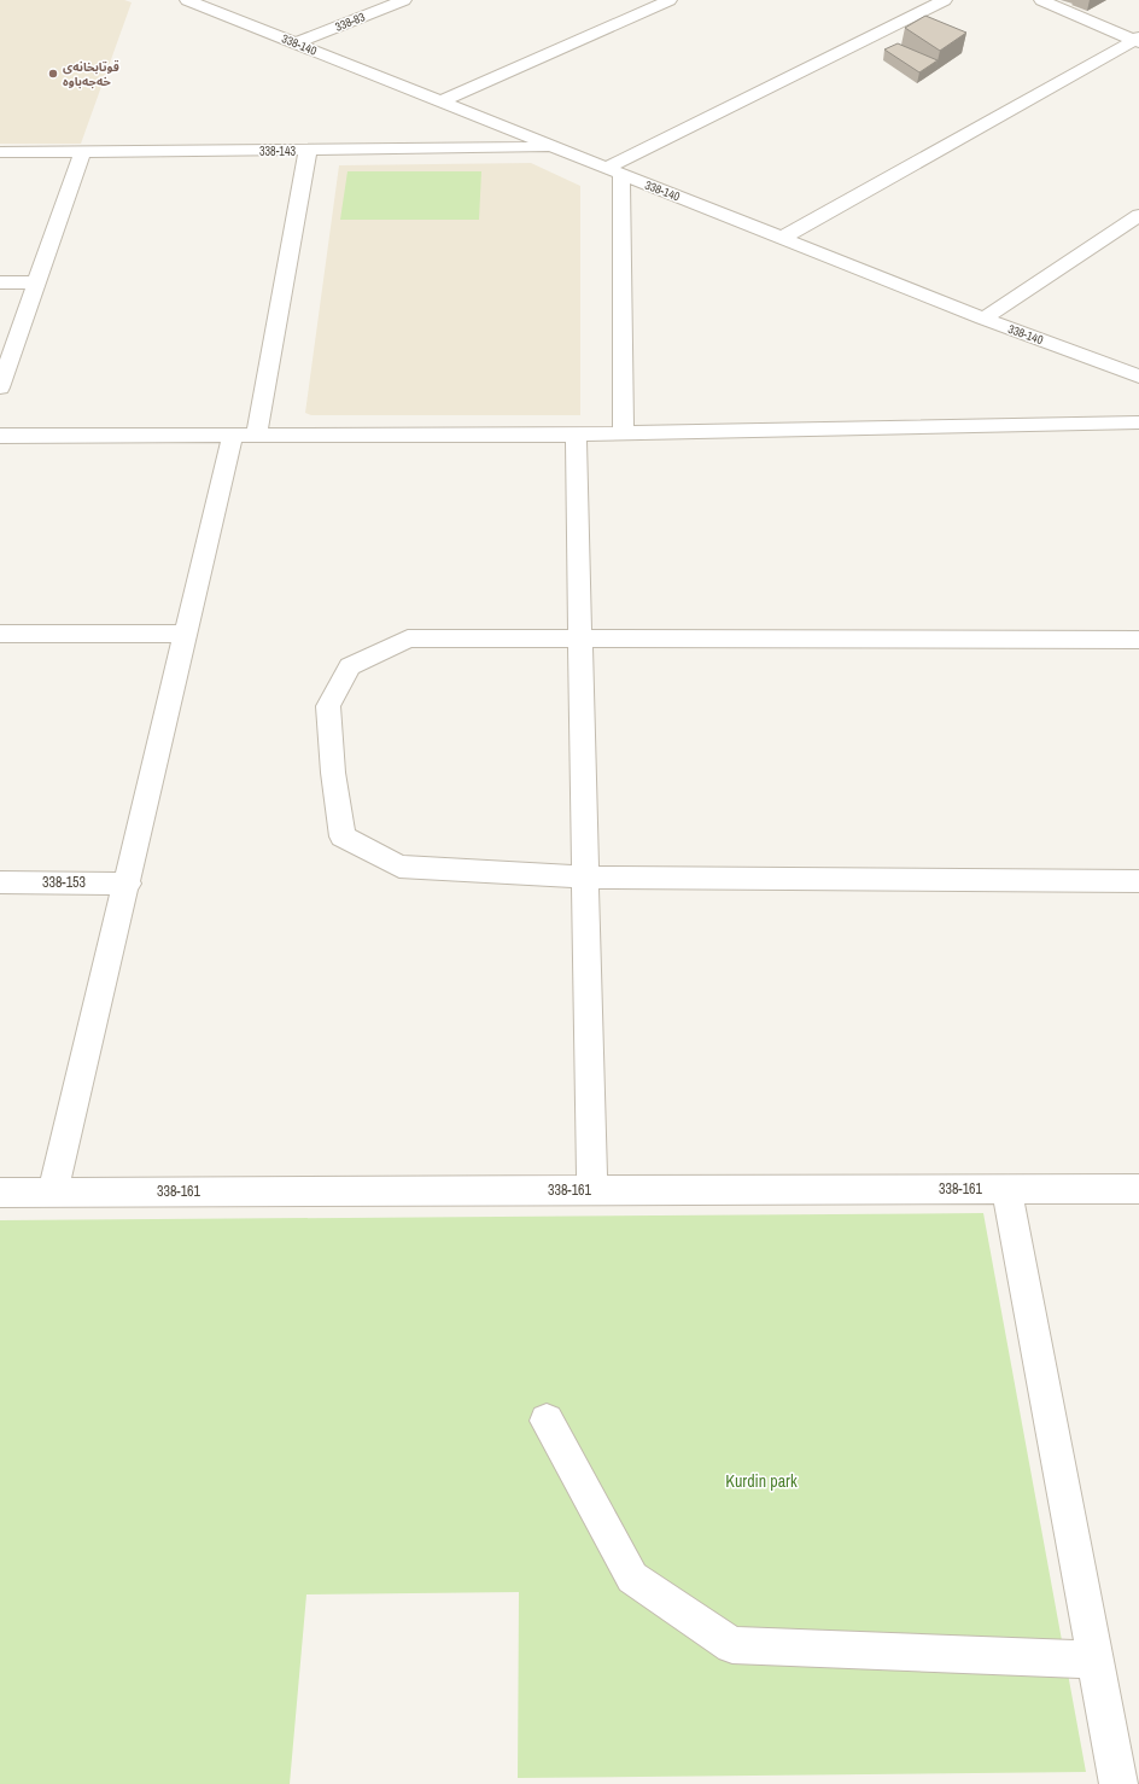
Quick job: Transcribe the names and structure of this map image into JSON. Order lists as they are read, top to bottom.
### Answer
{
  "streets": {
    "street": [
      "338-83",
      "338-140",
      "338-143",
      "338-153",
      "338-161"
    ]
  },
  "crossings": [
    ["338-83", "338-140"],
    ["338-140", "338-143"]
  ],
  "parks": ["Kurdin park"],
  "places": ["قوتابخانەی خەجەباوە"]
}
